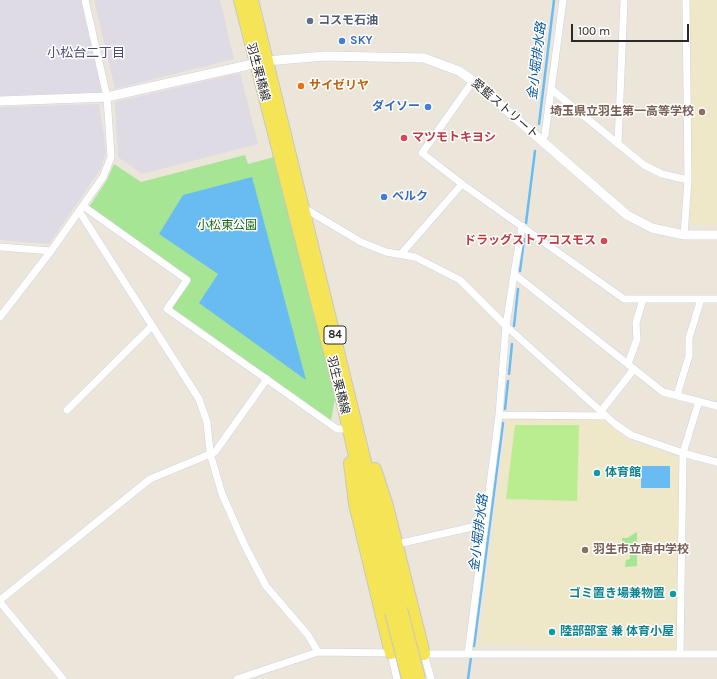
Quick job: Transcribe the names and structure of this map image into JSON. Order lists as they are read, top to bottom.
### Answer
{
  "streets": {
    "main road": ["羽生栗橋線", "84"],
    "street": ["愛藍ストリート"]
  },
  "crossings": [
    ["羽生栗橋線", "愛藍ストリート"]
  ],
  "districts": ["小松台二丁目"],
  "water": ["金小堀排水路"],
  "parks": ["小松東公園"],
  "places": [
    "コスモ石油",
    "SKY",
    "サイゼリヤ",
    "ダイソー",
    "埼玉県立羽生第一高等学校",
    "マツモトキヨシ",
    "ベルク",
    "ドラッグストアコスモス",
    "体育館",
    "羽生市立南中学校",
    "ゴミ置き場兼物置",
    "陸部部室 兼 体育小屋"
  ],
  "scale_bar": "100 m"
}
